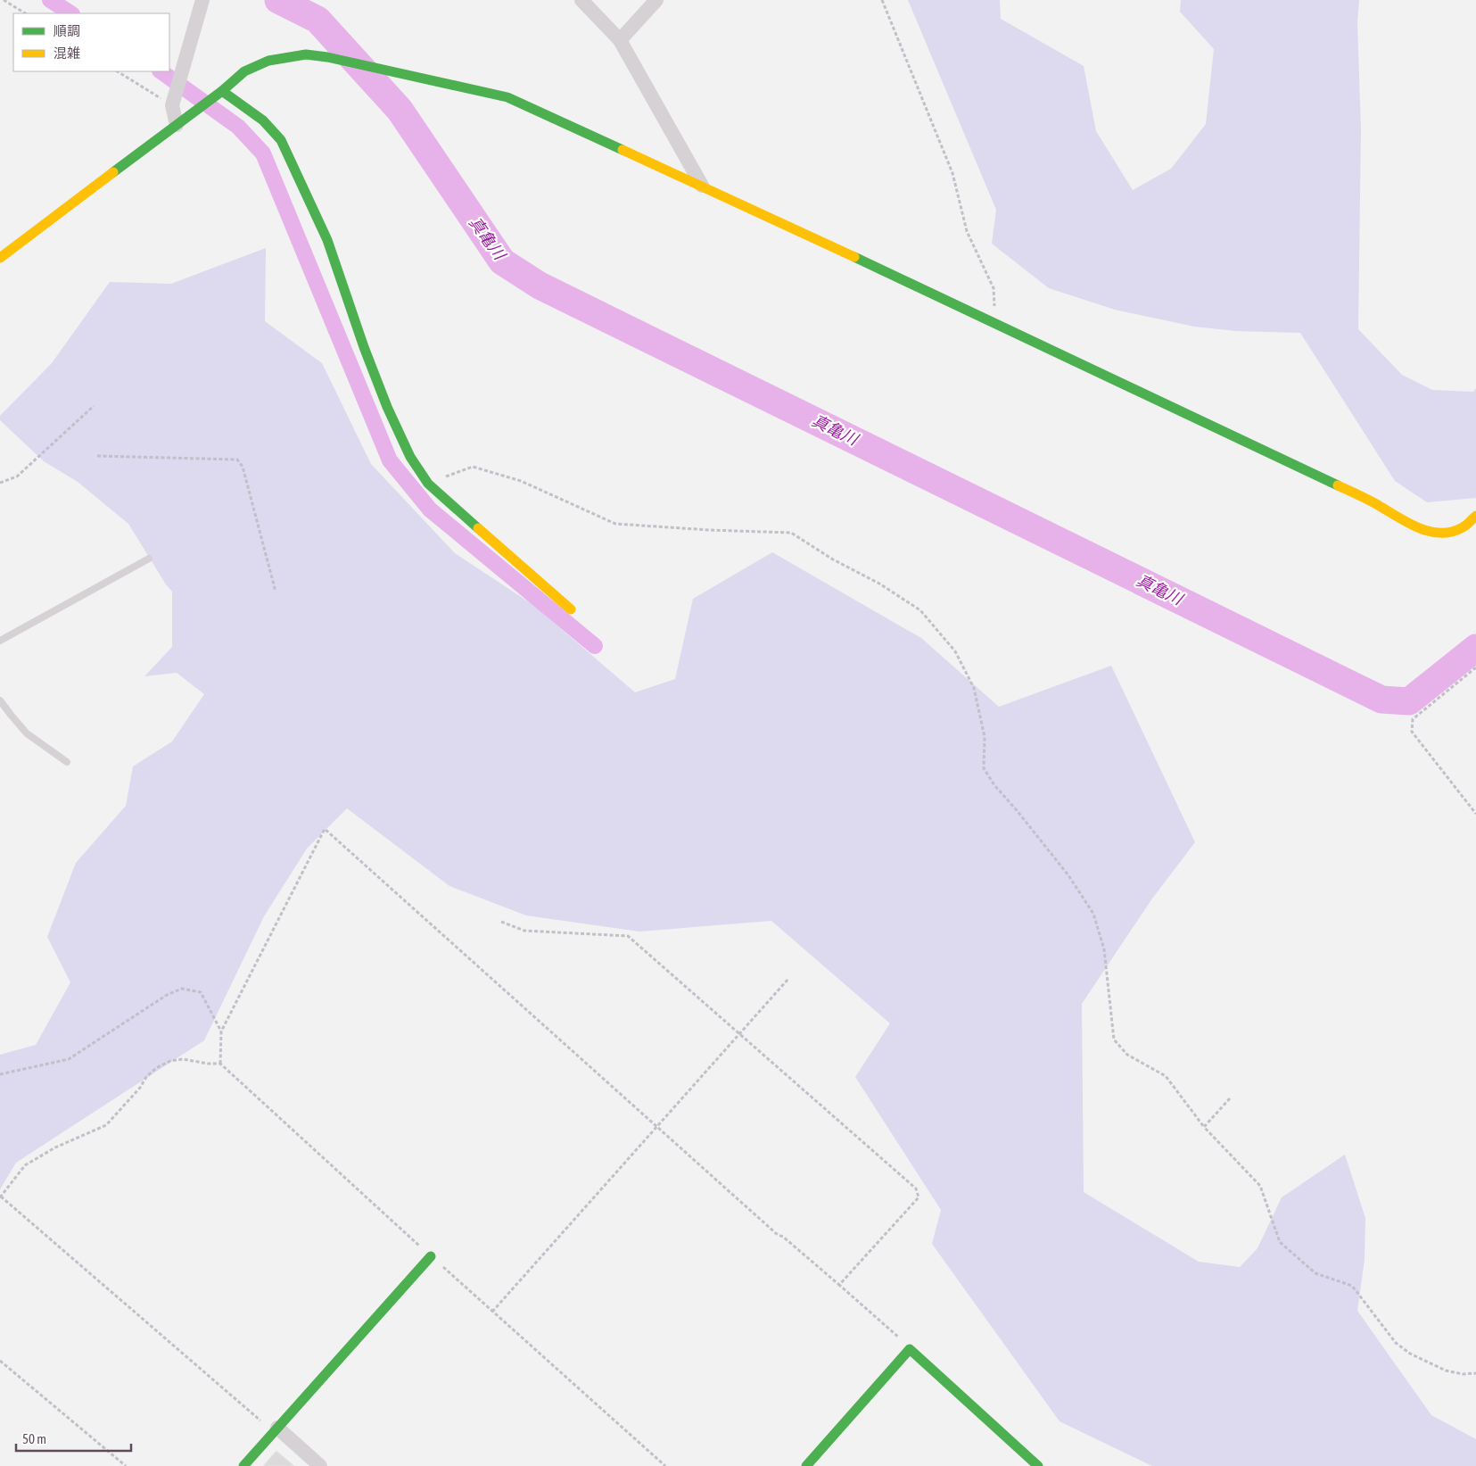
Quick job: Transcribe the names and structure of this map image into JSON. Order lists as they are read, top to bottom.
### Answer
{
  "water": ["真亀川"],
  "legend": ["順調", "混雑"],
  "scale_bar": "50 m"
}
